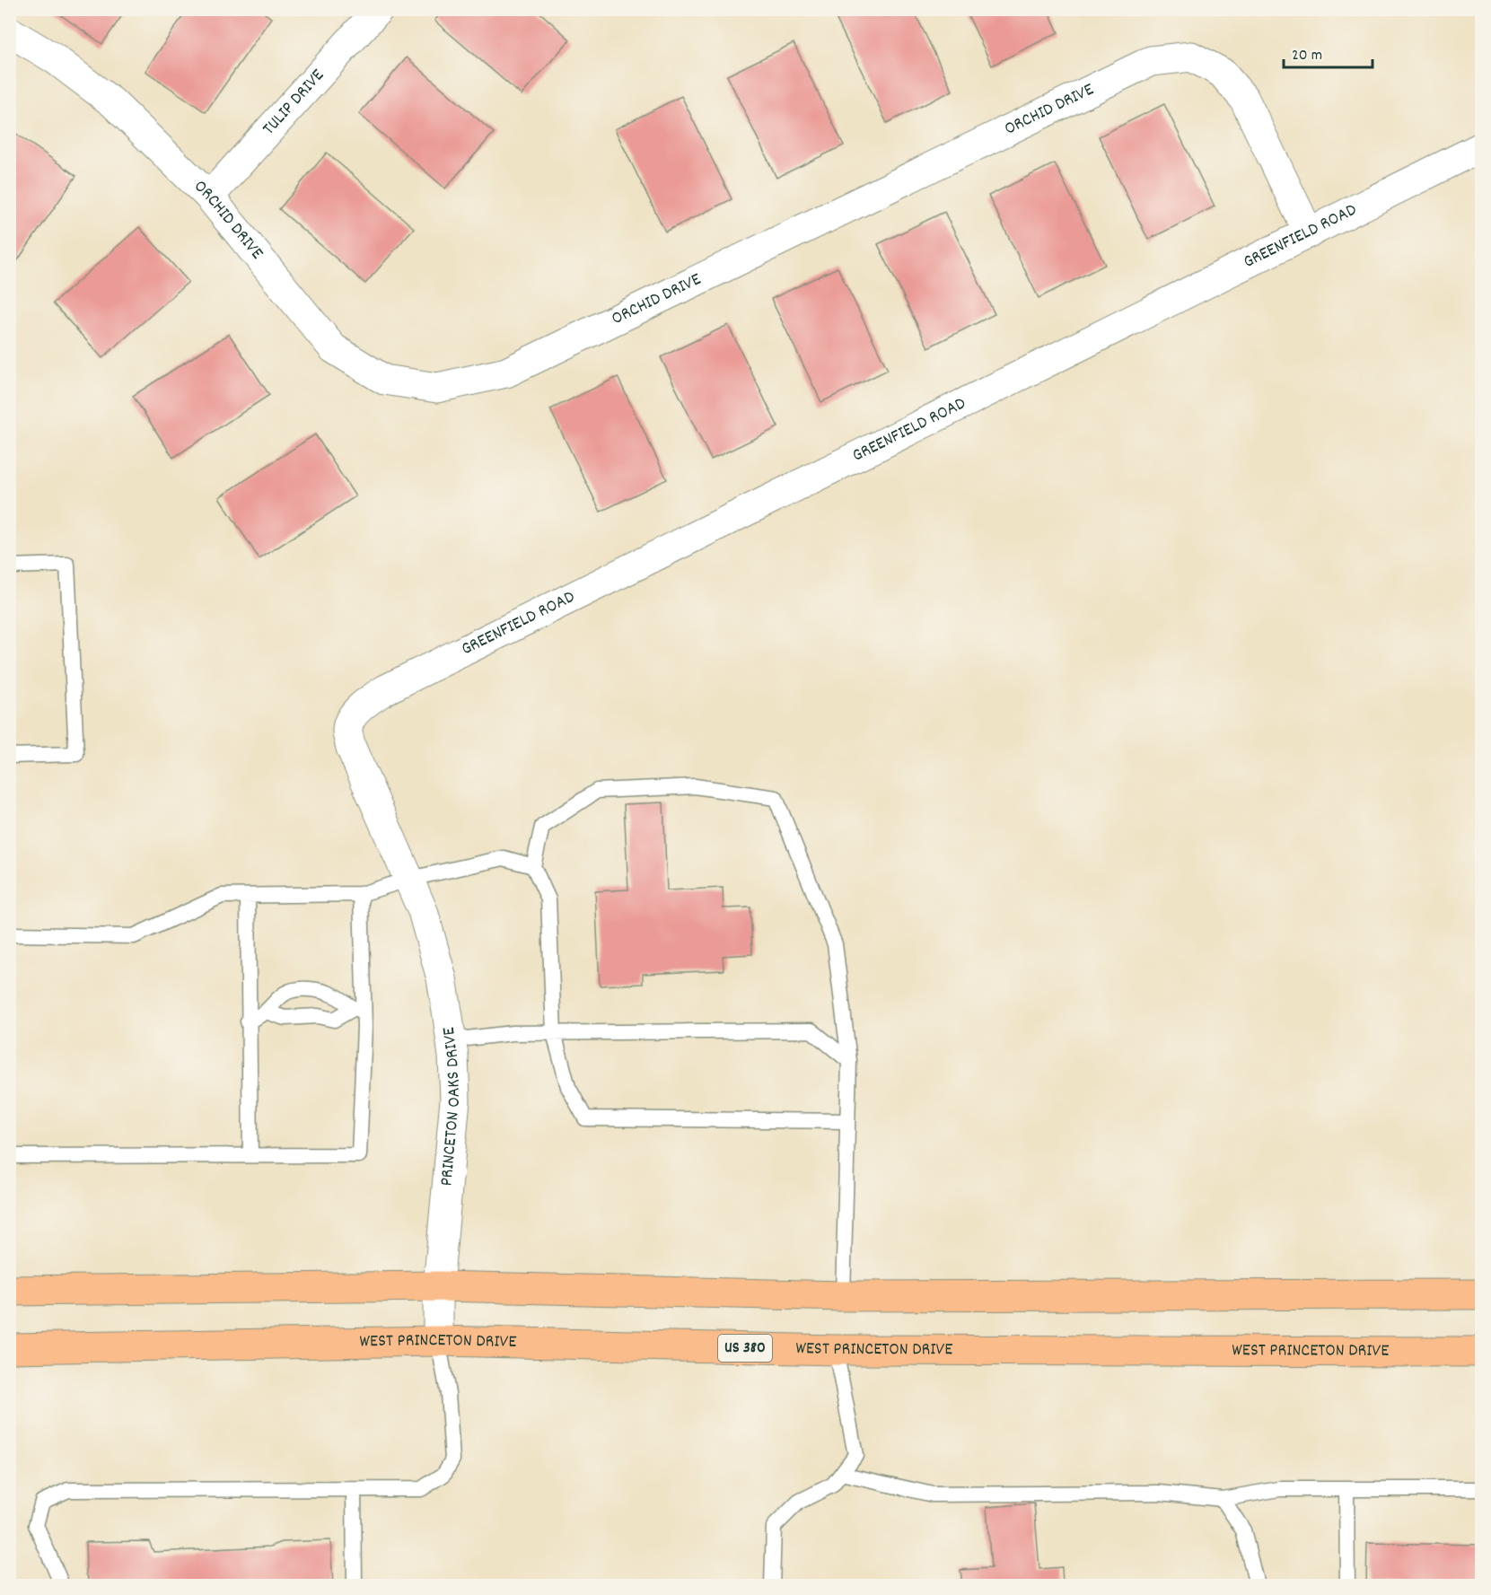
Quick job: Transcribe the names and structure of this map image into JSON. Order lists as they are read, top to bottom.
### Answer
{
  "streets": {
    "highway": ["WEST PRINCETON DRIVE", "US 380"],
    "street": [
      "TULIP DRIVE",
      "ORCHID DRIVE",
      "GREENFIELD ROAD",
      "PRINCETON OAKS DRIVE"
    ]
  },
  "crossings": [
    ["TULIP DRIVE", "ORCHID DRIVE"],
    ["ORCHID DRIVE", "GREENFIELD ROAD"],
    ["GREENFIELD ROAD", "PRINCETON OAKS DRIVE"],
    ["PRINCETON OAKS DRIVE", "WEST PRINCETON DRIVE"]
  ],
  "scale_bar": "20 m"
}
